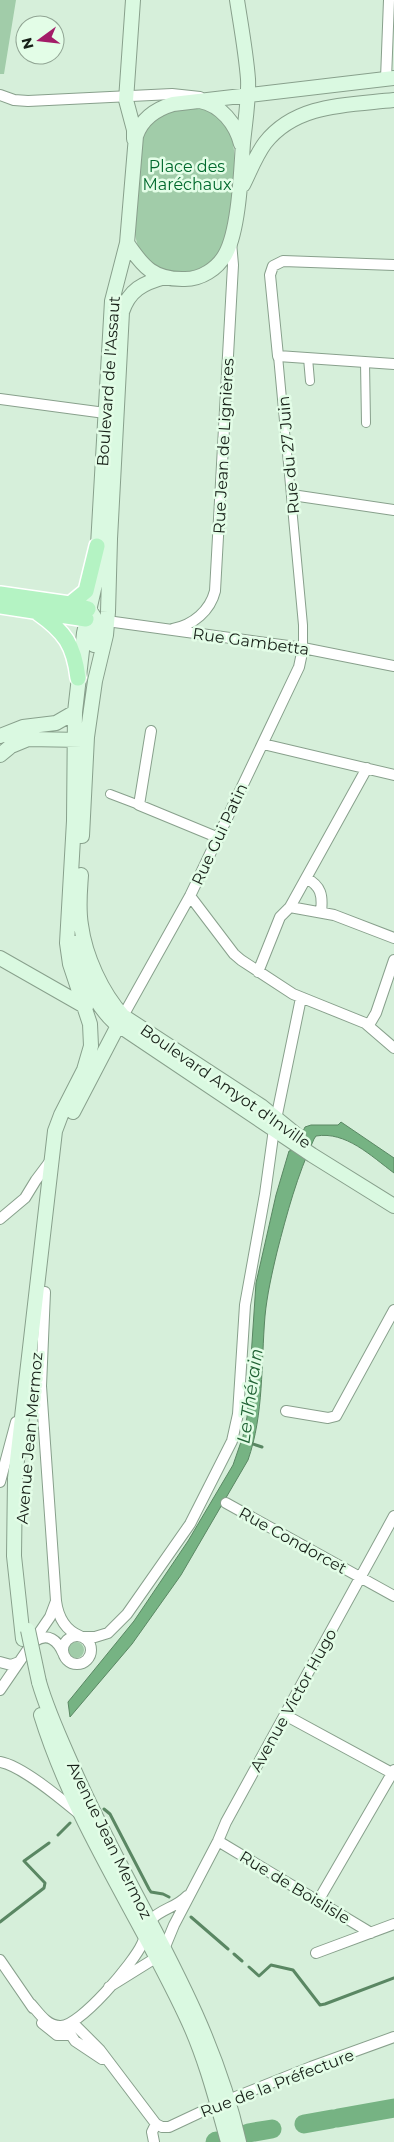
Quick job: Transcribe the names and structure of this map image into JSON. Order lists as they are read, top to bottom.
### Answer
{
  "streets": {
    "main road": ["Boulevard de l'Assaut", "Boulevard Amyot d'Inville", "Avenue Jean Mermoz"],
    "street": [
      "Rue Jean de Lignières",
      "Rue du 27 Juin",
      "Rue Gambetta",
      "Rue Gui Patin",
      "Rue Condorcet",
      "Avenue Victor Hugo",
      "Rue de Boislisle",
      "Rue de la Préfecture"
    ]
  },
  "crossings": [
    ["Boulevard de l'Assaut", "Rue Jean de Lignières"],
    ["Boulevard de l'Assaut", "Rue Gambetta"],
    ["Rue Jean de Lignières", "Rue Gambetta"],
    ["Rue du 27 Juin", "Rue Gambetta"],
    ["Rue du 27 Juin", "Rue Gui Patin"],
    ["Rue Gambetta", "Rue Gui Patin"],
    ["Rue Gui Patin", "Boulevard Amyot d'Inville"],
    ["Rue Gui Patin", "Avenue Jean Mermoz"],
    ["Boulevard Amyot d'Inville", "Avenue Jean Mermoz"],
    ["Avenue Jean Mermoz", "Avenue Victor Hugo"],
    ["Avenue Jean Mermoz", "Rue de la Préfecture"],
    ["Rue Condorcet", "Avenue Victor Hugo"],
    ["Avenue Victor Hugo", "Rue de Boislisle"]
  ],
  "water": ["Le Thérain"],
  "parks": ["Place des Maréchaux"],
  "north": "left"
}
